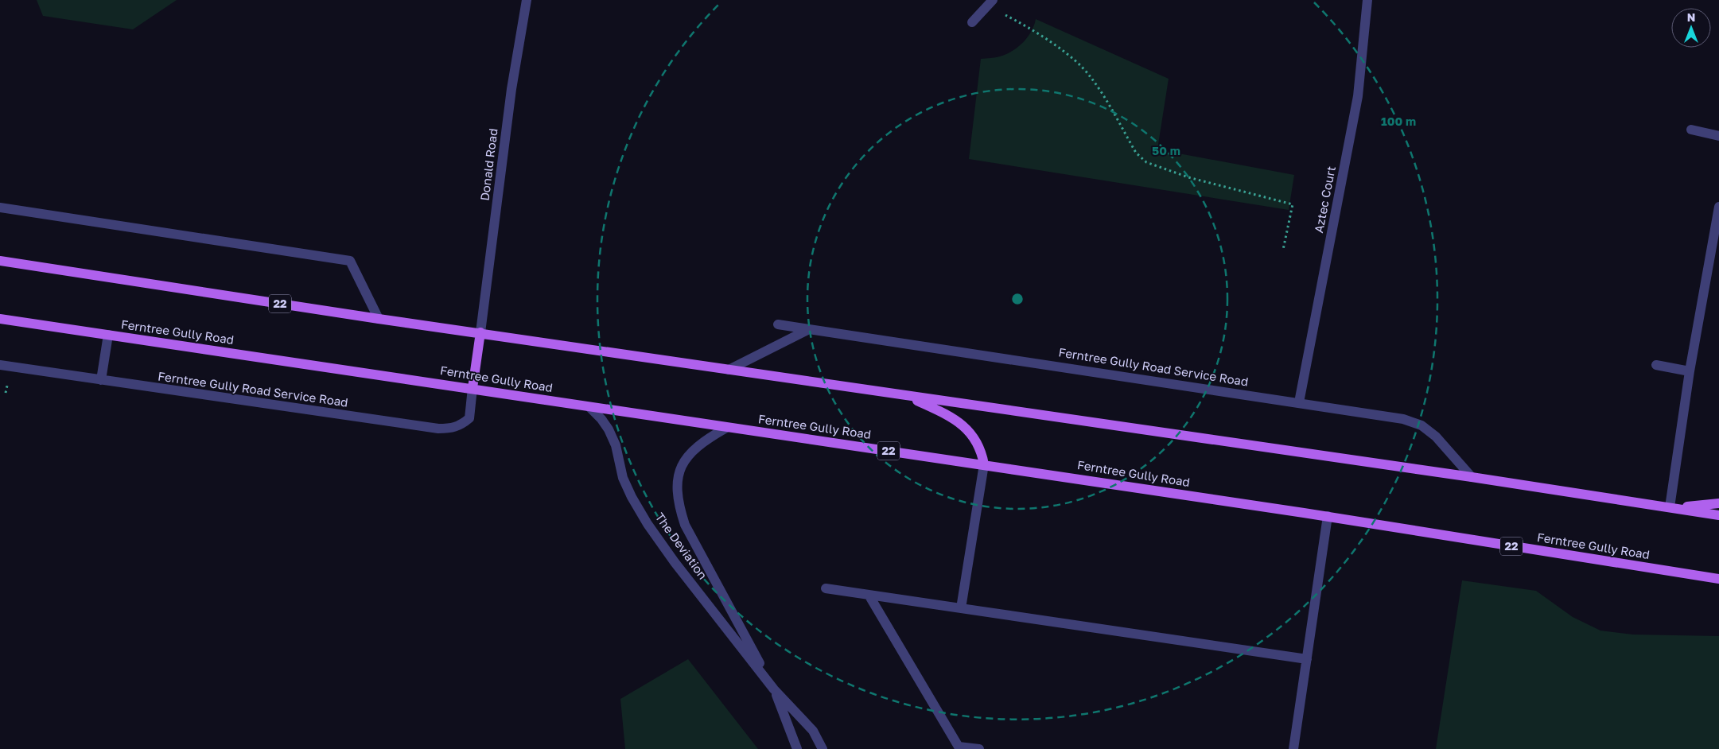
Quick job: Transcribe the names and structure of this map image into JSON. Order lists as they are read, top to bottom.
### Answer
{
  "streets": {
    "main road": ["22", "Ferntree Gully Road"],
    "street": [
      "Donald Road",
      "Aztec Court",
      "Ferntree Gully Road Service Road",
      "The Deviation"
    ]
  },
  "crossings": [
    ["Donald Road", "22"],
    ["Aztec Court", "Ferntree Gully Road Service Road"],
    ["22", "Ferntree Gully Road Service Road"],
    ["Ferntree Gully Road", "Ferntree Gully Road Service Road"],
    ["Ferntree Gully Road", "The Deviation"]
  ],
  "north": "top",
  "rings": ["100 m", "50 m"]
}
